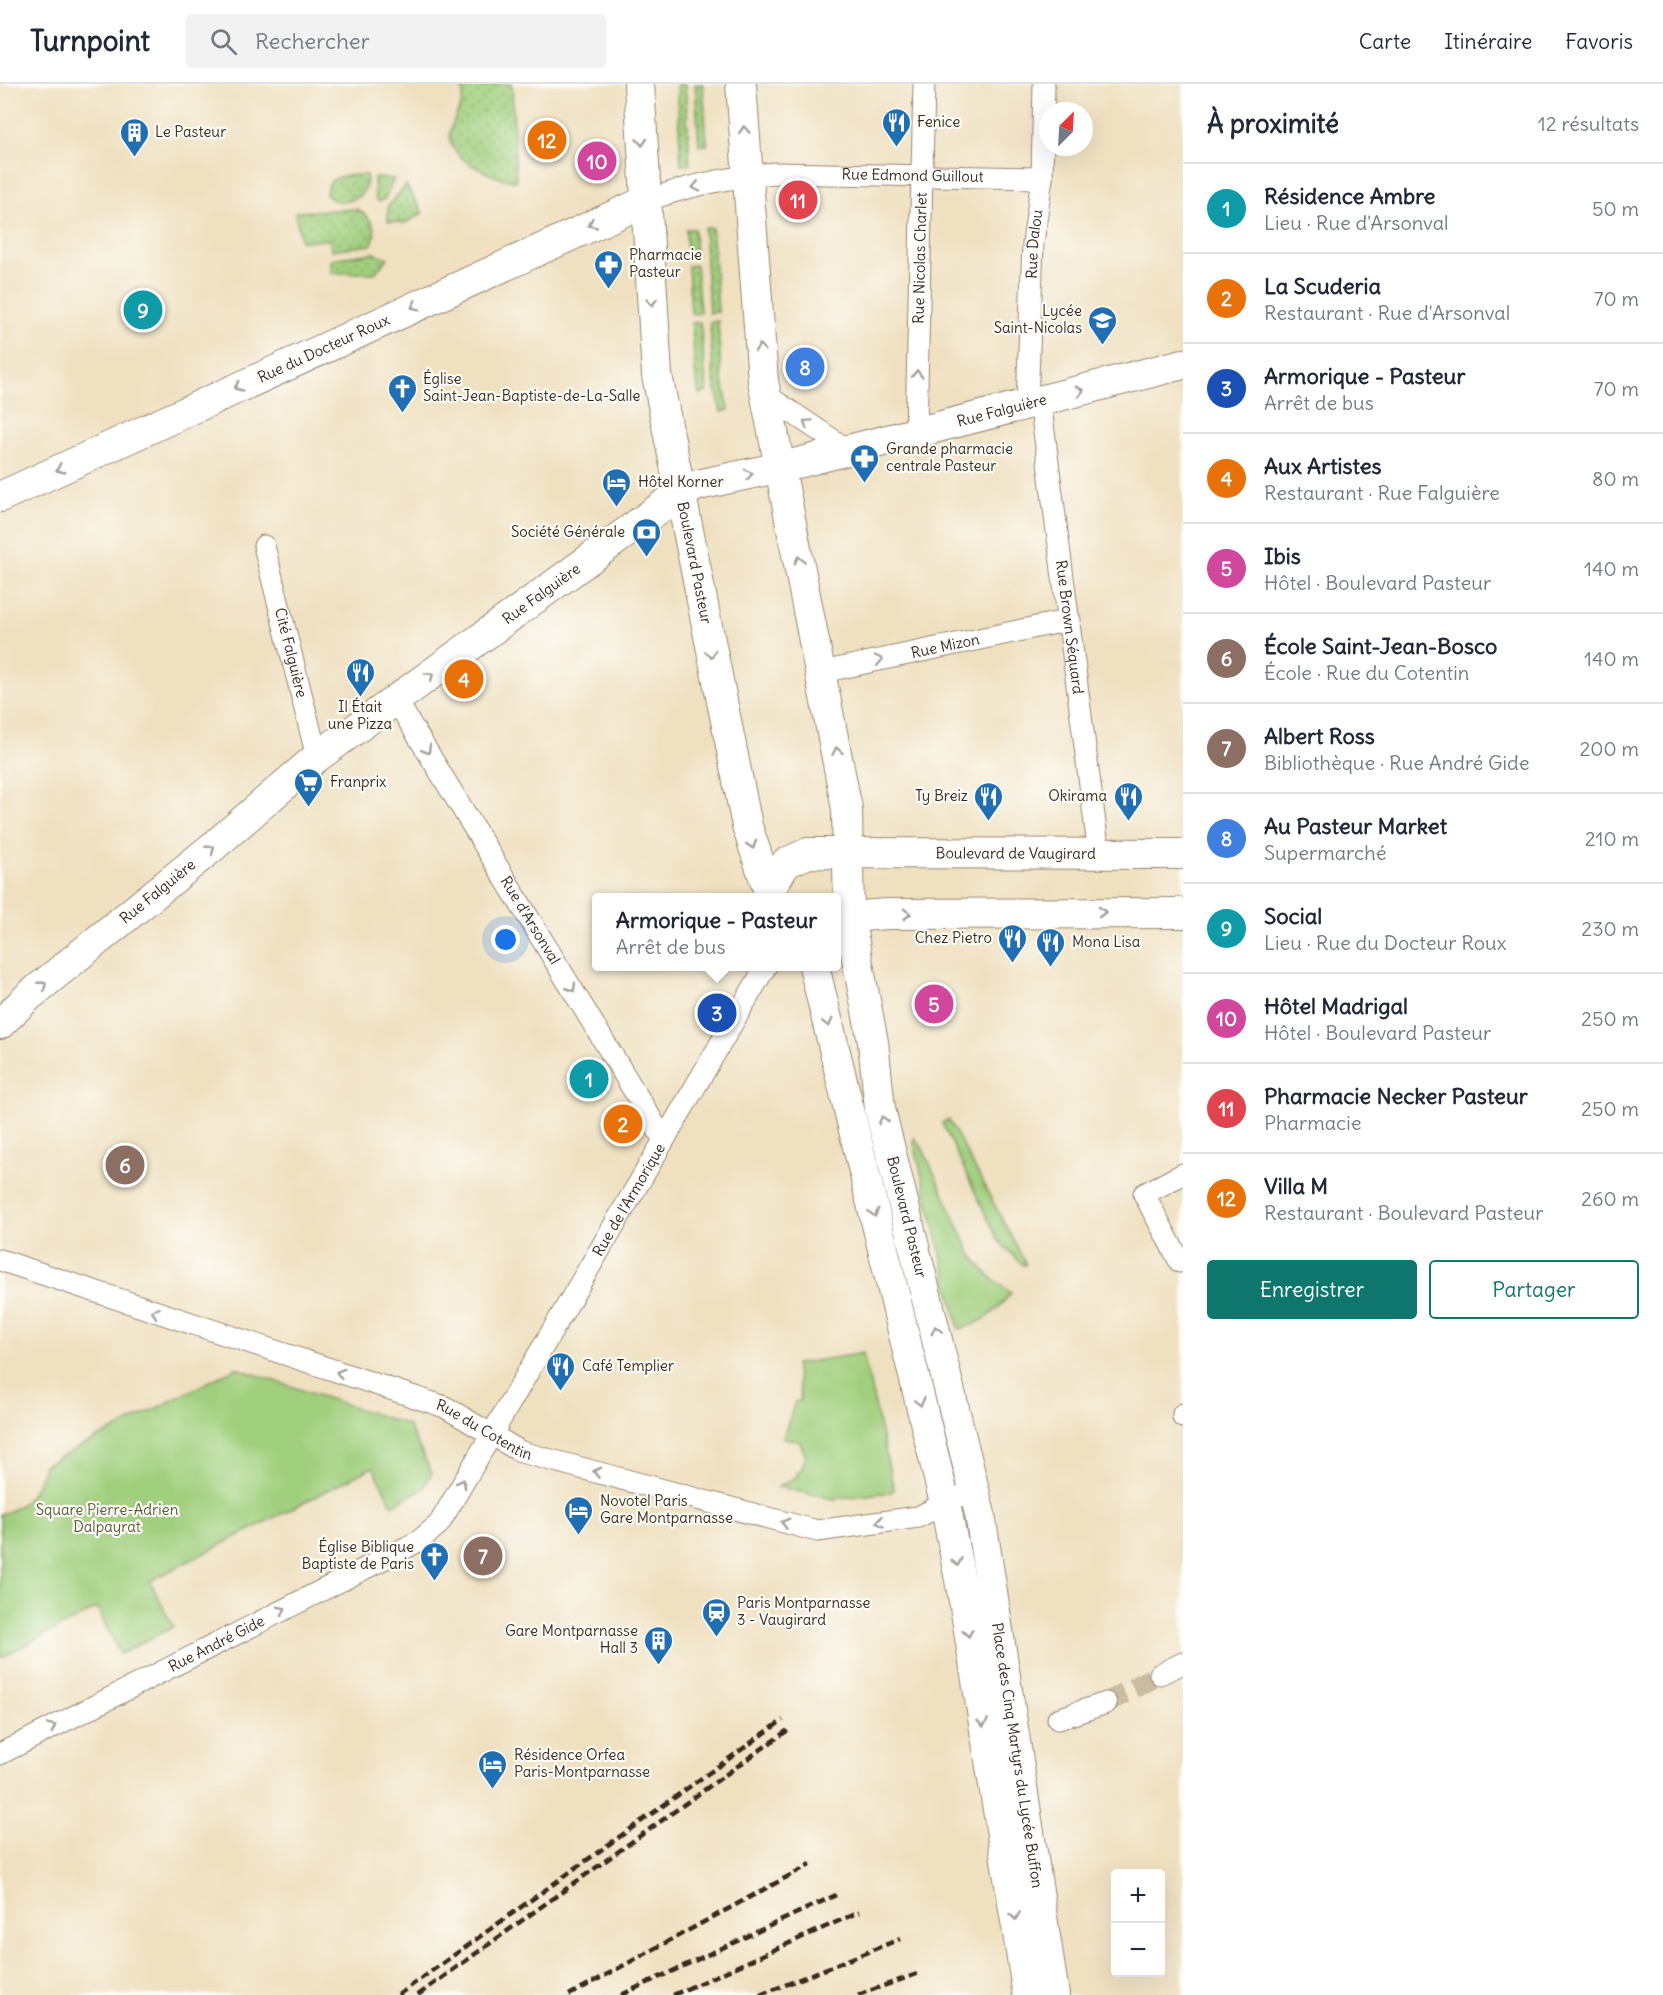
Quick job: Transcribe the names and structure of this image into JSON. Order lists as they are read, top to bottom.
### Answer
{
  "streets": {
    "main road": [
      "Rue du Docteur Roux",
      "Rue Falguière",
      "Boulevard Pasteur",
      "Boulevard de Vaugirard",
      "Place des Cinq Martyrs du Lycée Buffon"
    ],
    "street": [
      "Rue Edmond Guillout",
      "Rue Dalou",
      "Rue Nicolas Charlet",
      "Rue Brown Séquard",
      "Rue Mizon",
      "Cité Falguière",
      "Rue d'Arsonval",
      "Rue de l'Armorique",
      "Rue du Cotentin",
      "Rue André Gide"
    ]
  },
  "crossings": [
    ["Rue Edmond Guillout", "Rue Dalou"],
    ["Rue Edmond Guillout", "Rue Nicolas Charlet"],
    ["Rue Edmond Guillout", "Rue du Docteur Roux"],
    ["Rue Edmond Guillout", "Boulevard Pasteur"],
    ["Rue Dalou", "Rue Falguière"],
    ["Rue Dalou", "Rue Brown Séquard"],
    ["Rue Nicolas Charlet", "Rue Falguière"],
    ["Rue du Docteur Roux", "Boulevard Pasteur"],
    ["Rue Falguière", "Boulevard Pasteur"],
    ["Rue Falguière", "Rue Brown Séquard"],
    ["Rue Falguière", "Cité Falguière"],
    ["Rue Falguière", "Rue d'Arsonval"],
    ["Boulevard Pasteur", "Rue Mizon"],
    ["Boulevard Pasteur", "Boulevard de Vaugirard"],
    ["Boulevard Pasteur", "Rue du Cotentin"],
    ["Boulevard Pasteur", "Place des Cinq Martyrs du Lycée Buffon"],
    ["Rue Brown Séquard", "Rue Mizon"],
    ["Rue Brown Séquard", "Boulevard de Vaugirard"],
    ["Rue d'Arsonval", "Rue de l'Armorique"],
    ["Rue de l'Armorique", "Rue du Cotentin"],
    ["Rue de l'Armorique", "Rue André Gide"],
    ["Rue du Cotentin", "Place des Cinq Martyrs du Lycée Buffon"]
  ],
  "one_way": [
    "Rue Nicolas Charlet",
    "Rue du Docteur Roux",
    "Rue Falguière",
    "Rue Mizon",
    "Rue d'Arsonval",
    "Rue du Cotentin",
    "Rue André Gide"
  ],
  "parks": ["Square Pierre-Adrien Dalpayrat"],
  "places": {
    "restaurant": [
      "Fenice",
      "Il Était une Pizza",
      "Ty Breiz",
      "Okirama",
      "Chez Pietro",
      "Mona Lisa",
      "Café Templier"
    ],
    "building": ["Le Pasteur", "Gare Montparnasse Hall 3"],
    "pharmacy": ["Pharmacie Pasteur", "Grande pharmacie centrale Pasteur"],
    "school or university": ["Lycée Saint-Nicolas"],
    "church": ["Église Saint-Jean-Baptiste-de-La-Salle", "Église Biblique Baptiste de Paris"],
    "hotel": ["Hôtel Korner", "Novotel Paris Gare Montparnasse", "Résidence Orfea Paris-Montparnasse"],
    "bank": ["Société Générale"],
    "supermarket": ["Franprix"],
    "station": ["Paris Montparnasse 3 - Vaugirard"]
  },
  "north": "top right",
  "page": {
    "header": "Turnpoint",
    "search": "Rechercher",
    "nav": ["Carte", "Itinéraire", "Favoris"],
    "heading": ["À proximité", "12 résultats"],
    "pins": [
      "12",
      "10",
      "11",
      "9",
      "8",
      "4",
      "5",
      "3",
      "1",
      "2",
      "6",
      "7"
    ],
    "list": [
      {
        "mark": "1",
        "name": "Résidence Ambre",
        "note": "Lieu · Rue d'Arsonval",
        "value": "50 m"
      },
      {
        "mark": "2",
        "name": "La Scuderia",
        "note": "Restaurant · Rue d'Arsonval",
        "value": "70 m"
      },
      {
        "mark": "3",
        "name": "Armorique - Pasteur",
        "note": "Arrêt de bus",
        "value": "70 m"
      },
      {
        "mark": "4",
        "name": "Aux Artistes",
        "note": "Restaurant · Rue Falguière",
        "value": "80 m"
      },
      {
        "mark": "5",
        "name": "Ibis",
        "note": "Hôtel · Boulevard Pasteur",
        "value": "140 m"
      },
      {
        "mark": "6",
        "name": "École Saint-Jean-Bosco",
        "note": "École · Rue du Cotentin",
        "value": "140 m"
      },
      {
        "mark": "7",
        "name": "Albert Ross",
        "note": "Bibliothèque · Rue André Gide",
        "value": "200 m"
      },
      {
        "mark": "8",
        "name": "Au Pasteur Market",
        "note": "Supermarché",
        "value": "210 m"
      },
      {
        "mark": "9",
        "name": "Social",
        "note": "Lieu · Rue du Docteur Roux",
        "value": "230 m"
      },
      {
        "mark": "10",
        "name": "Hôtel Madrigal",
        "note": "Hôtel · Boulevard Pasteur",
        "value": "250 m"
      },
      {
        "mark": "11",
        "name": "Pharmacie Necker Pasteur",
        "note": "Pharmacie",
        "value": "250 m"
      },
      {
        "mark": "12",
        "name": "Villa M",
        "note": "Restaurant · Boulevard Pasteur",
        "value": "260 m"
      }
    ],
    "popup": ["Armorique - Pasteur", "Arrêt de bus"],
    "buttons": ["Enregistrer", "Partager"],
    "map_buttons": ["+", "−"]
  }
}
